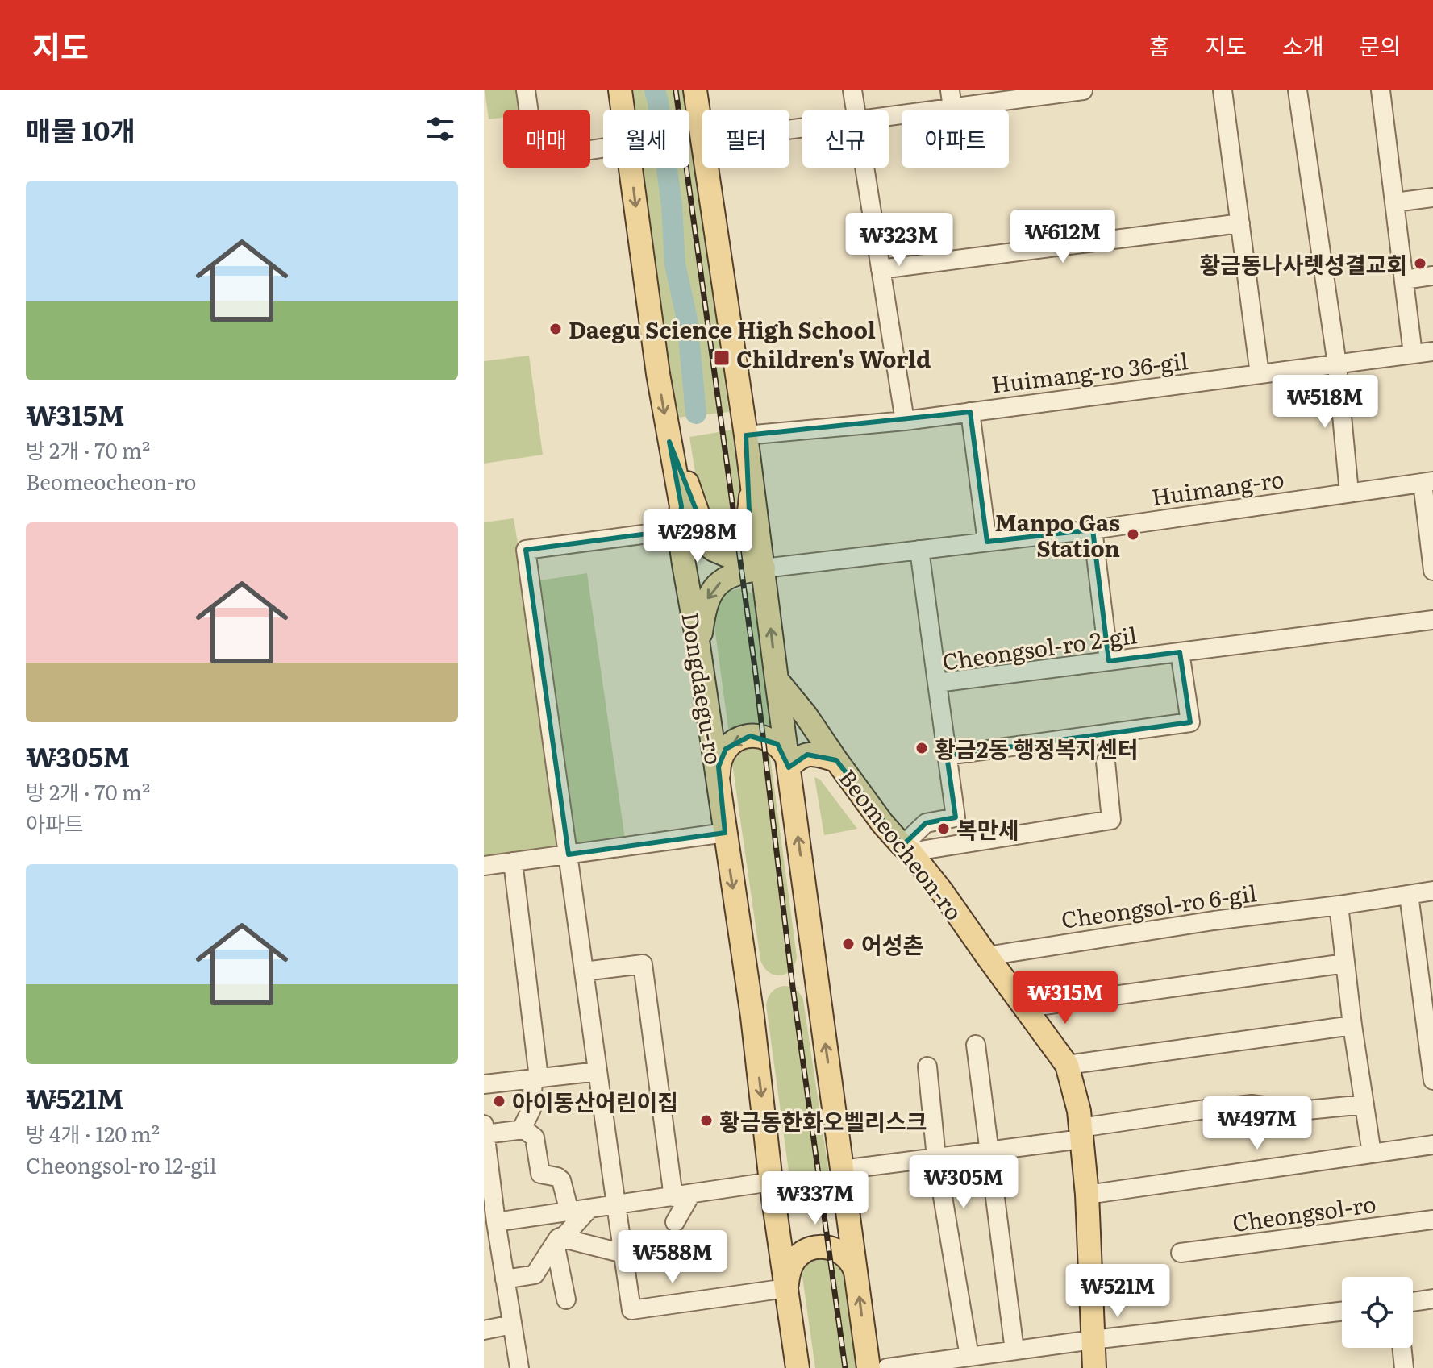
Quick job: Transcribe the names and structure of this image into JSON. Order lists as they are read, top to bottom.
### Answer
{
  "streets": {
    "main road": ["Dongdaegu-ro", "Beomeocheon-ro"],
    "street": [
      "Huimang-ro 36-gil",
      "Huimang-ro",
      "Cheongsol-ro 2-gil",
      "Cheongsol-ro 6-gil",
      "Cheongsol-ro"
    ]
  },
  "crossings": [
    ["Cheongsol-ro 2-gil", "Beomeocheon-ro"],
    ["Beomeocheon-ro", "Cheongsol-ro 6-gil"]
  ],
  "places": {
    "other": [
      "황금동나사렛성결교회",
      "Daegu Science High School",
      "Manpo Gas Station",
      "황금2동 행정복지센터",
      "복만세",
      "어성촌",
      "아이동산어린이집",
      "황금동한화오벨리스크"
    ],
    "transit": ["Children's World"]
  },
  "page": {
    "header": "지도",
    "nav": [
      "홈",
      "지도",
      "소개",
      "문의"
    ],
    "heading": "매물 10개",
    "chip": [
      "매매",
      "월세",
      "필터",
      "신규",
      "아파트"
    ],
    "list": [
      {
        "name": "₩315M",
        "note": "방 2개 · 70 m² · Beomeocheon-ro"
      },
      {
        "name": "₩305M",
        "note": "방 2개 · 70 m² · 아파트"
      },
      {
        "name": "₩521M",
        "note": "방 4개 · 120 m² · Cheongsol-ro 12-gil"
      }
    ],
    "price": [
      "₩612M",
      "₩323M",
      "₩518M",
      "₩298M",
      "₩315M",
      "₩497M",
      "₩305M",
      "₩337M",
      "₩588M",
      "₩521M"
    ]
  }
}
